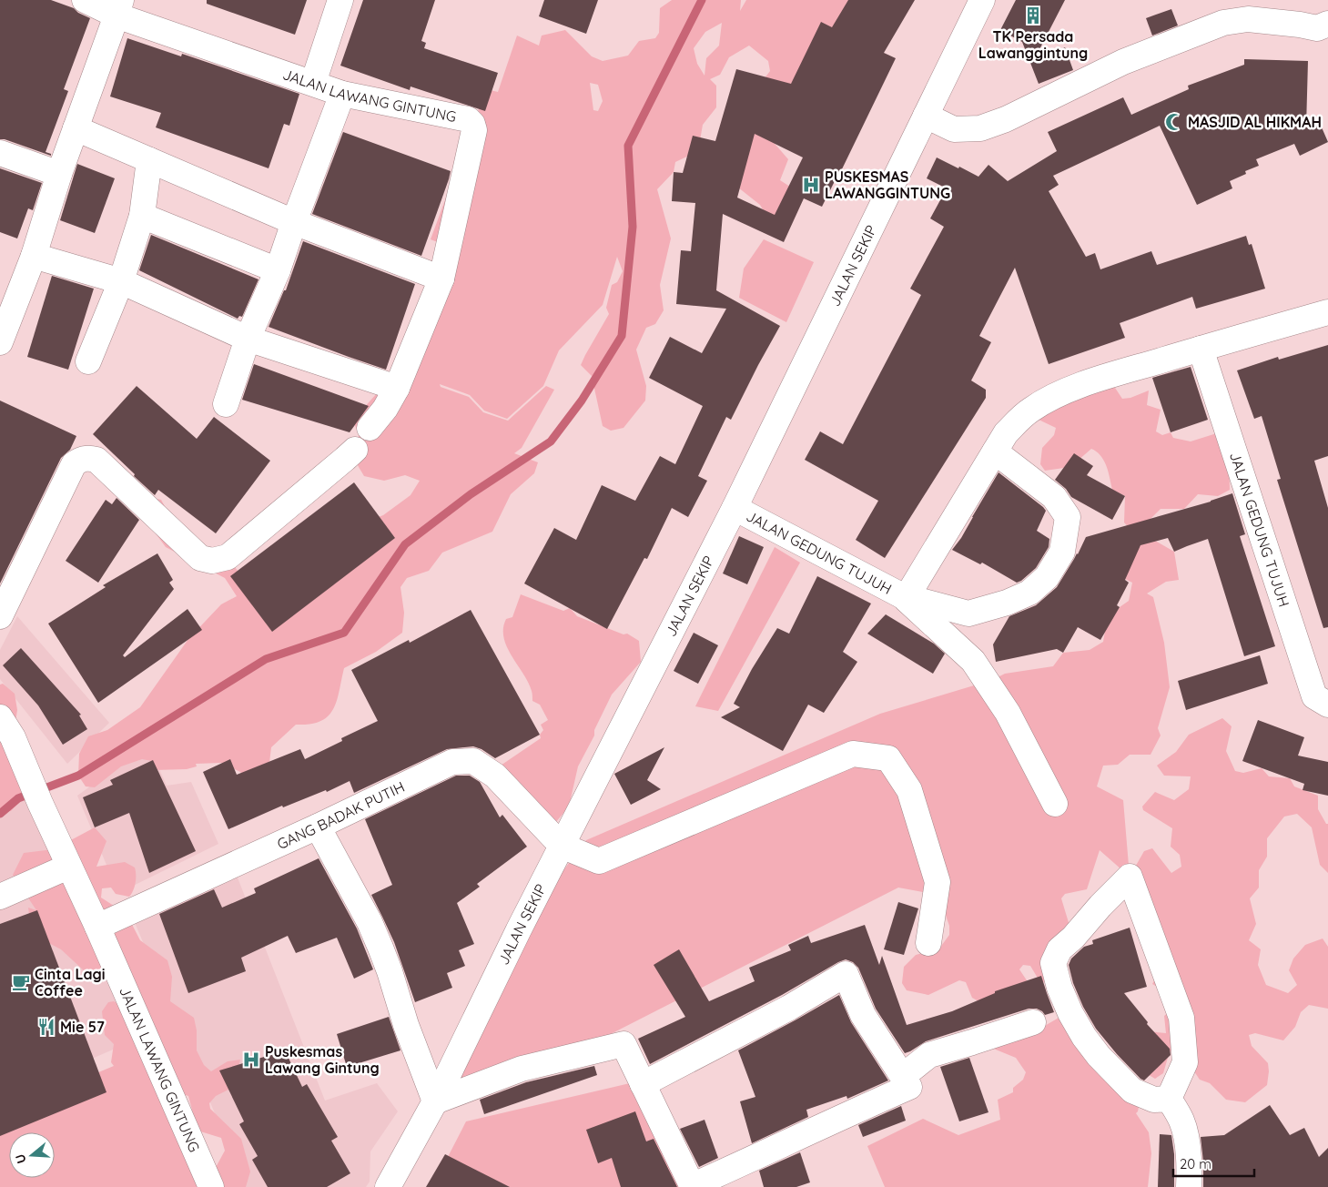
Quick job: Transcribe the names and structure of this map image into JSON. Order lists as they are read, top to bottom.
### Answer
{
  "streets": {
    "street": [
      "JALAN LAWANG GINTUNG",
      "JALAN SEKIP",
      "JALAN GEDUNG TUJUH",
      "GANG BADAK PUTIH"
    ]
  },
  "crossings": [
    ["JALAN LAWANG GINTUNG", "GANG BADAK PUTIH"],
    ["JALAN SEKIP", "JALAN GEDUNG TUJUH"],
    ["JALAN SEKIP", "GANG BADAK PUTIH"]
  ],
  "places": {
    "building": ["TK Persada Lawanggintung"],
    "mosque": ["MASJID AL HIKMAH"],
    "hospital": ["PUSKESMAS LAWANGGINTUNG", "Puskesmas Lawang Gintung"],
    "cafe": ["Cinta Lagi Coffee"],
    "restaurant": ["Mie 57"]
  },
  "scale_bar": "20 m",
  "north": "left"
}
